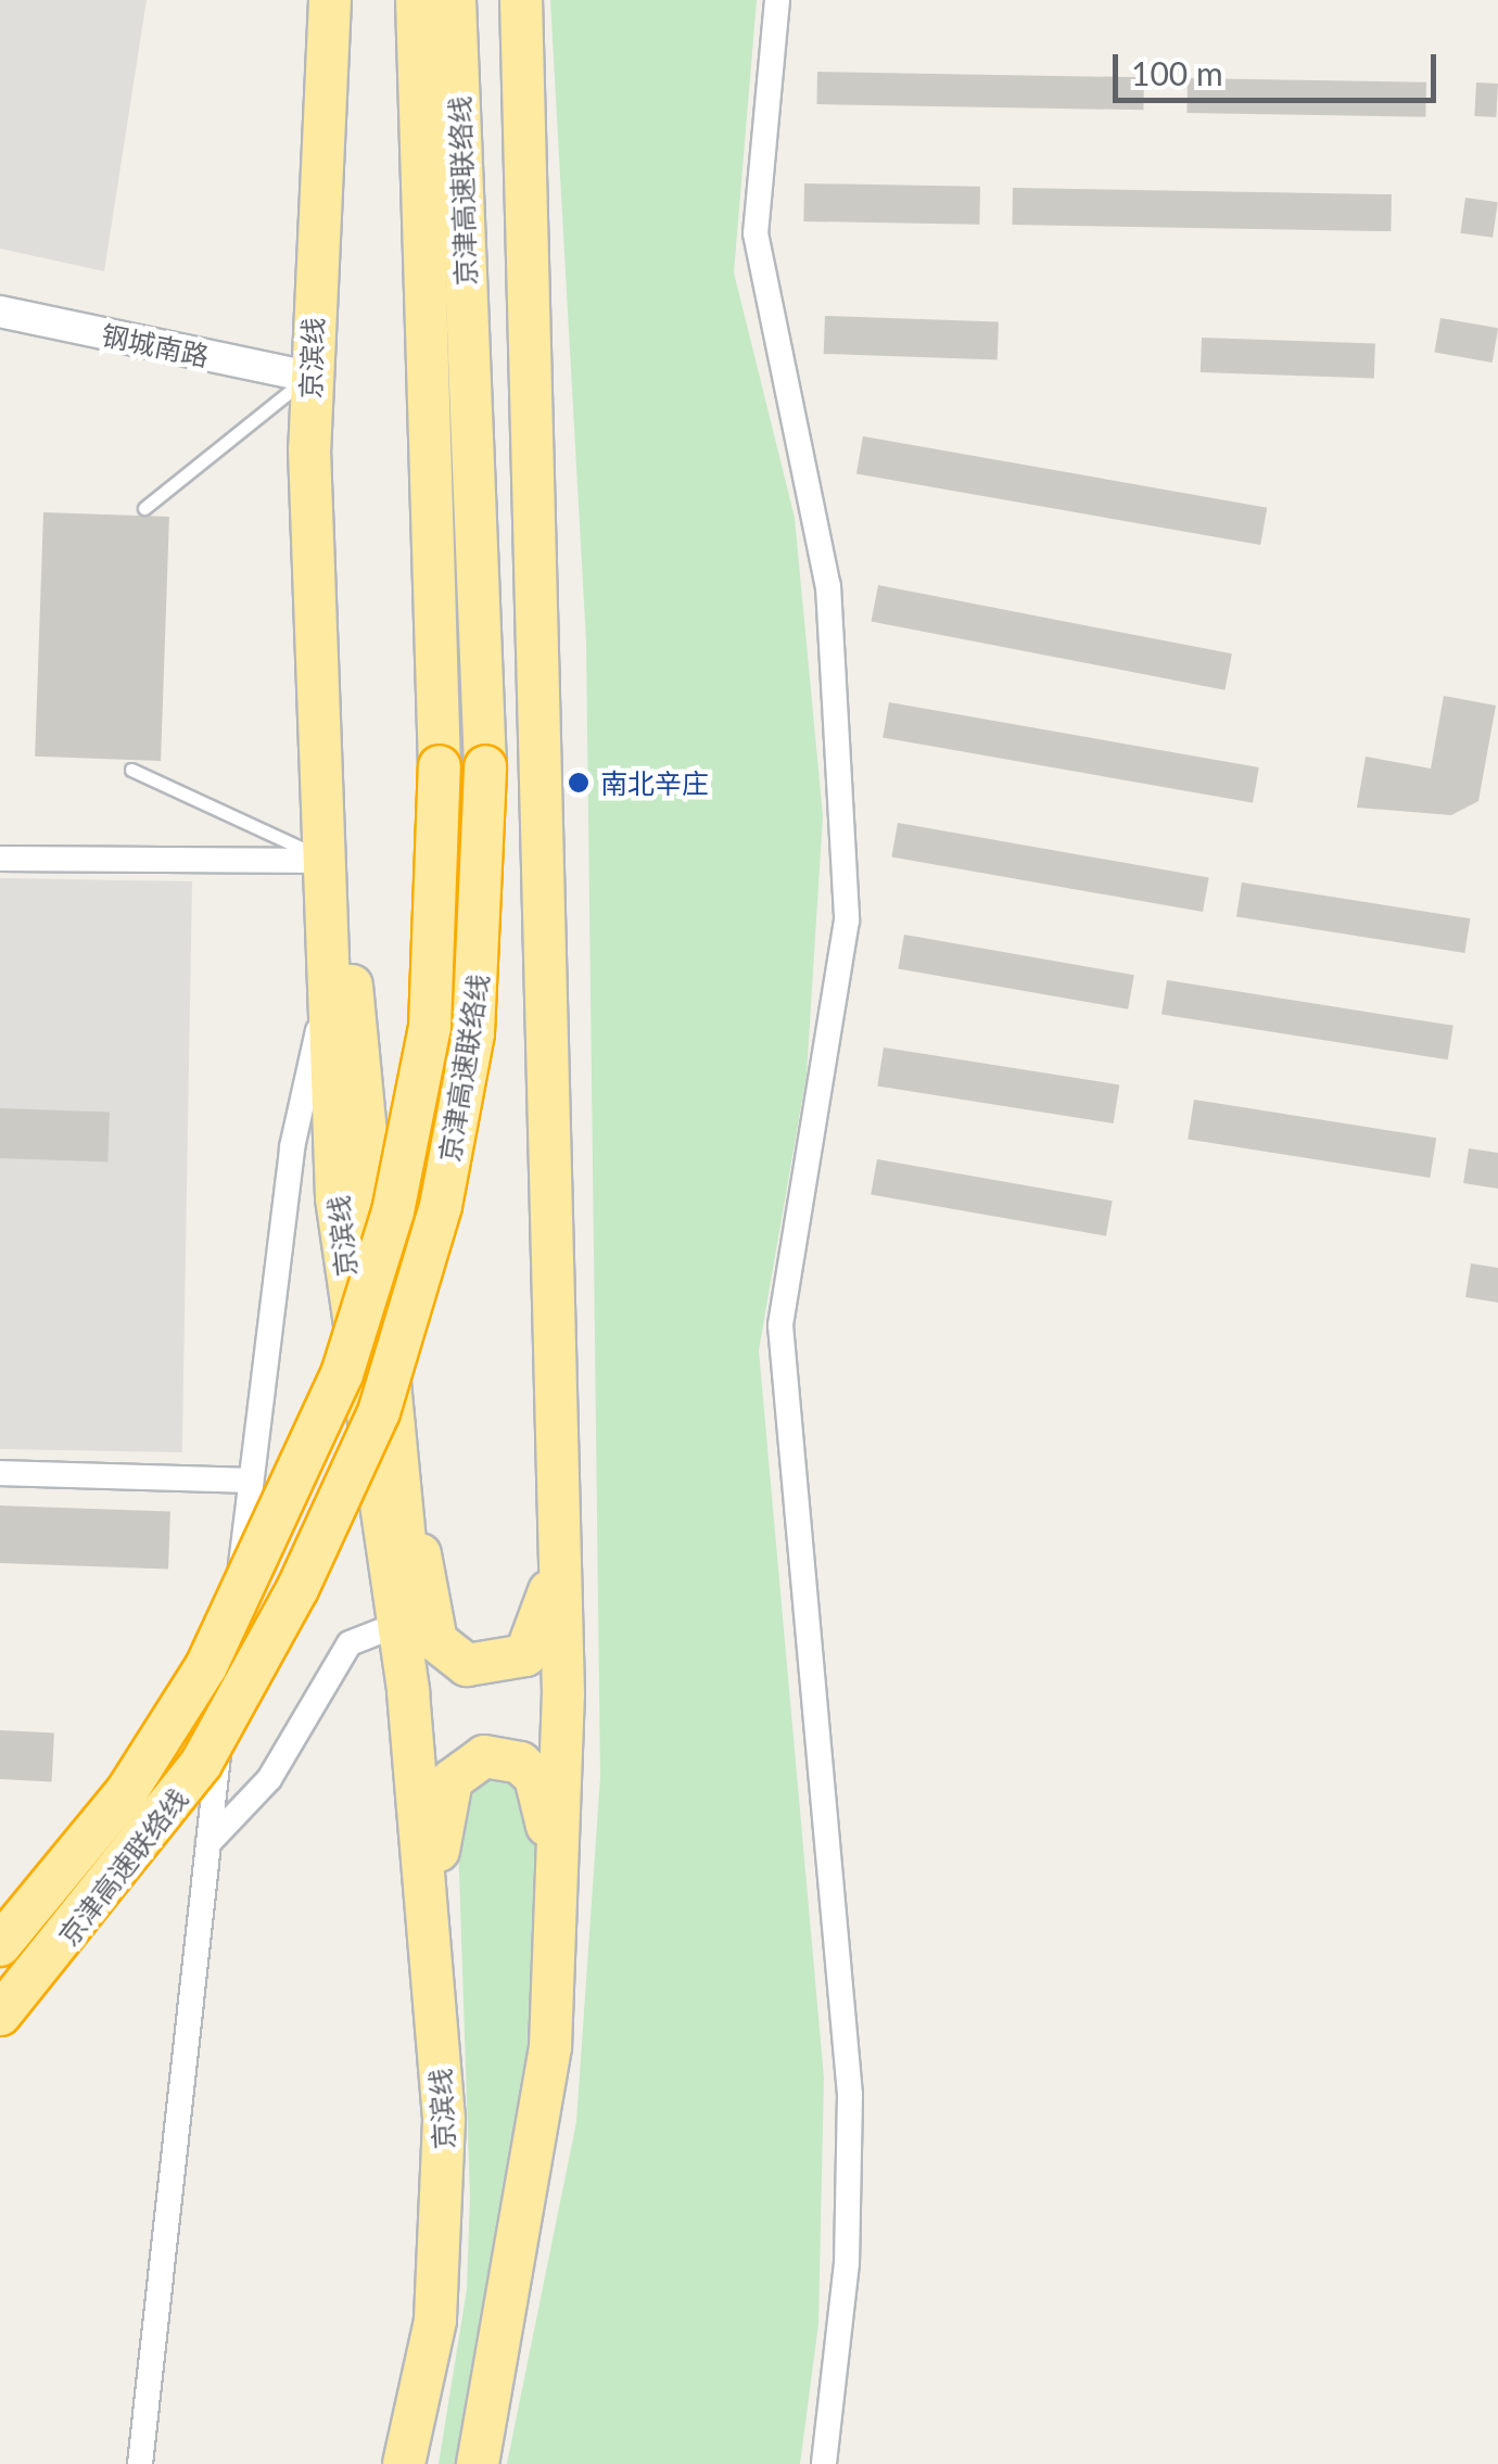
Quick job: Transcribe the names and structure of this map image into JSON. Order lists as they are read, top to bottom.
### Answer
{
  "streets": {
    "highway": ["京津高速联络线", "京滨线"],
    "street": ["钢城南路"]
  },
  "crossings": [
    ["钢城南路", "京滨线"]
  ],
  "places": ["南北辛庄"],
  "scale_bar": "100 m"
}
